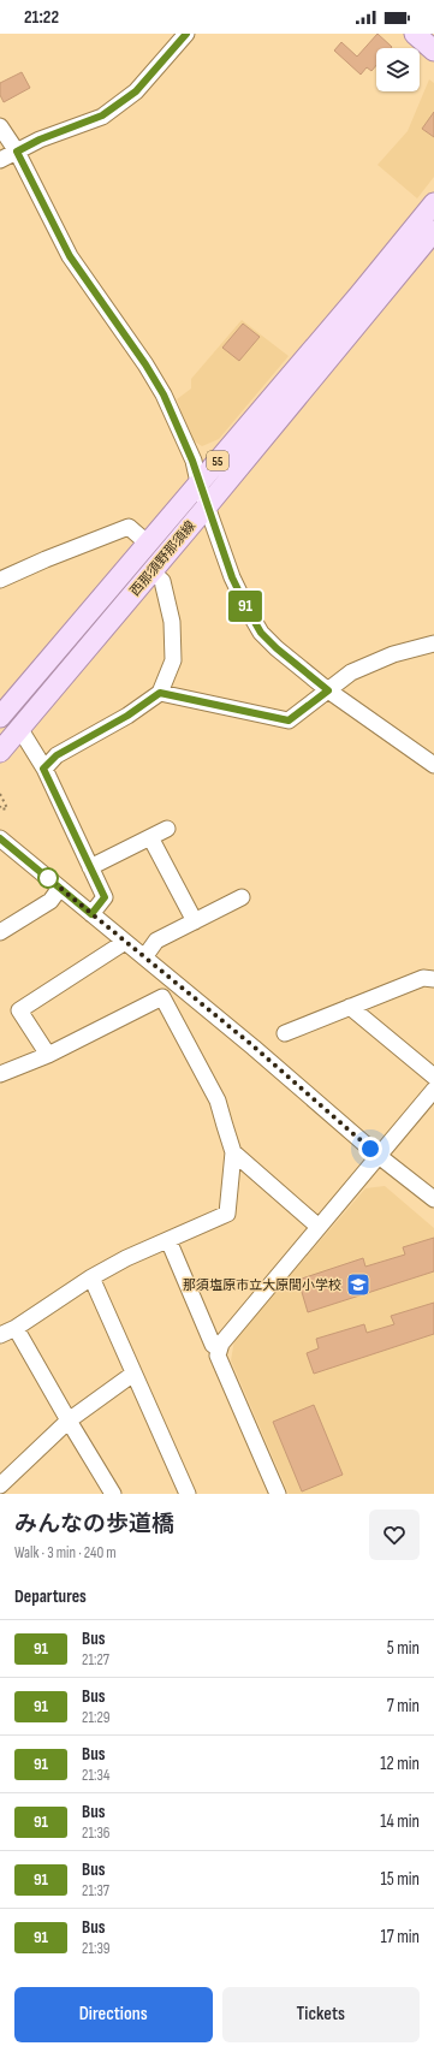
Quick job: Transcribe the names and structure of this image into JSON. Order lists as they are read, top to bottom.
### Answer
{
  "streets": {
    "main road": ["55", "西那須野那須線"]
  },
  "places": {
    "school or university": ["那須塩原市立大原間小学校"]
  },
  "lines": ["bus line 91"],
  "page": {
    "status": "21:22",
    "on_map": "91",
    "heading": [
      ["みんなの歩道橋", "Walk · 3 min · 240 m"],
      "Departures"
    ],
    "list": [
      {
        "mark": "91",
        "name": "Bus",
        "note": "21:27",
        "value": "5 min"
      },
      {
        "mark": "91",
        "name": "Bus",
        "note": "21:29",
        "value": "7 min"
      },
      {
        "mark": "91",
        "name": "Bus",
        "note": "21:34",
        "value": "12 min"
      },
      {
        "mark": "91",
        "name": "Bus",
        "note": "21:36",
        "value": "14 min"
      },
      {
        "mark": "91",
        "name": "Bus",
        "note": "21:37",
        "value": "15 min"
      },
      {
        "mark": "91",
        "name": "Bus",
        "note": "21:39",
        "value": "17 min"
      }
    ],
    "buttons": ["Directions", "Tickets"]
  }
}
